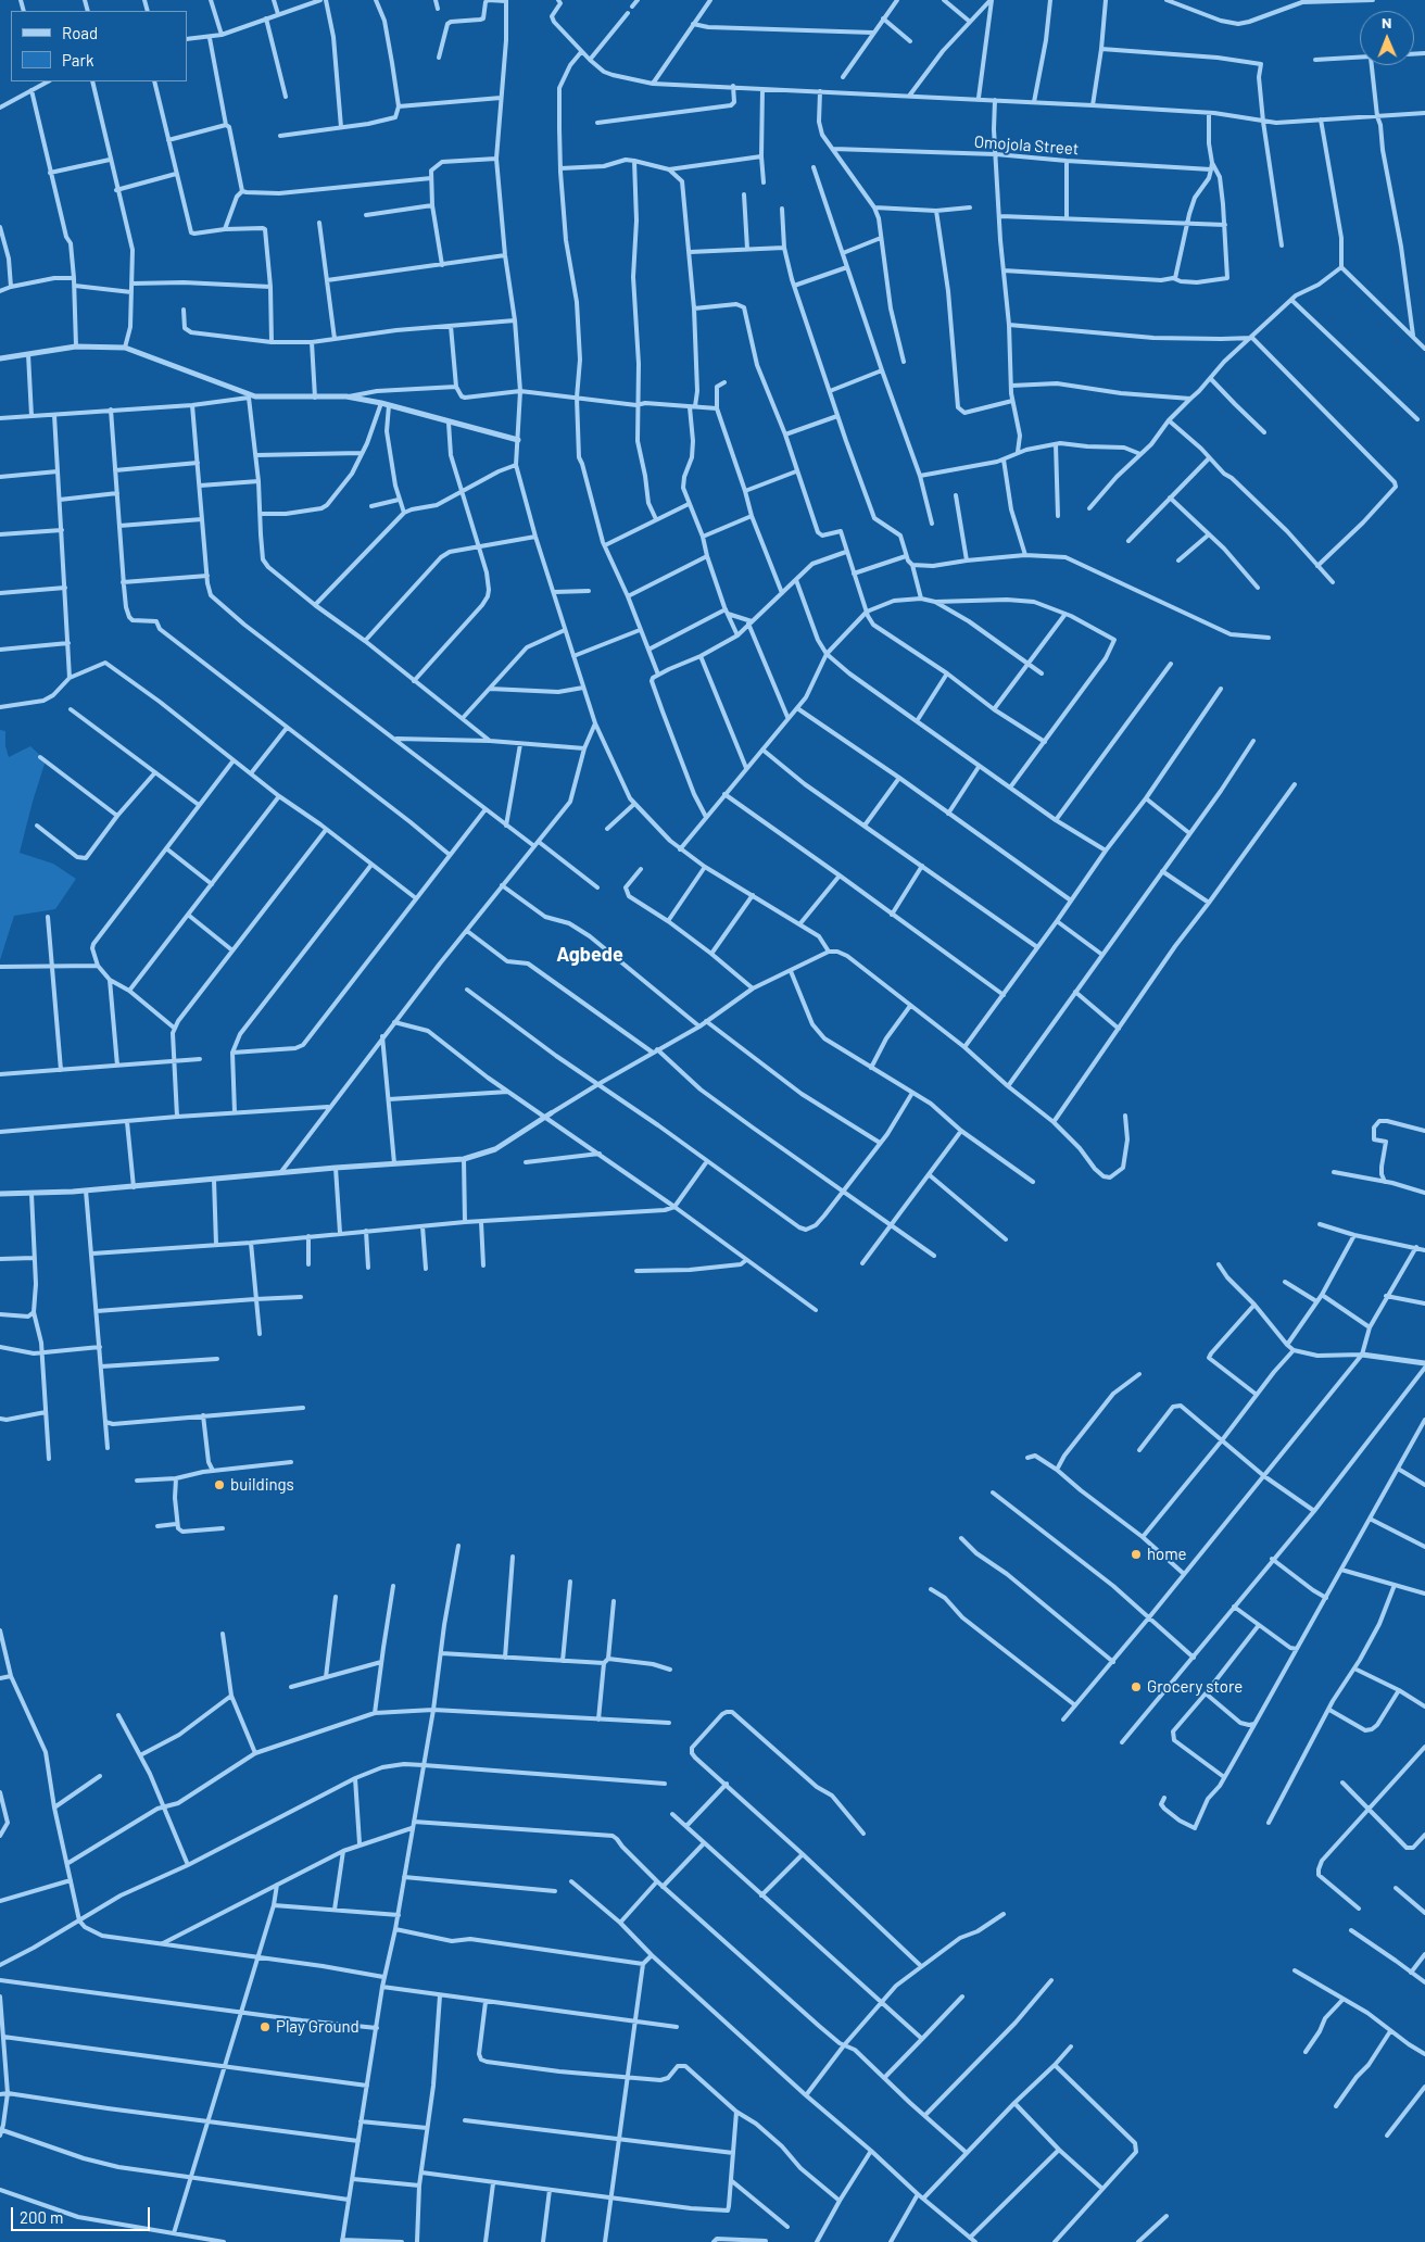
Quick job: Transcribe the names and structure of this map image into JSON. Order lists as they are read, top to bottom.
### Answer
{
  "streets": {
    "street": ["Omojola Street"]
  },
  "districts": ["Agbede"],
  "places": [
    "buildings",
    "home",
    "Grocery store",
    "Play Ground"
  ],
  "legend": ["Road", "Park"],
  "scale_bar": "200 m",
  "north": "top"
}
